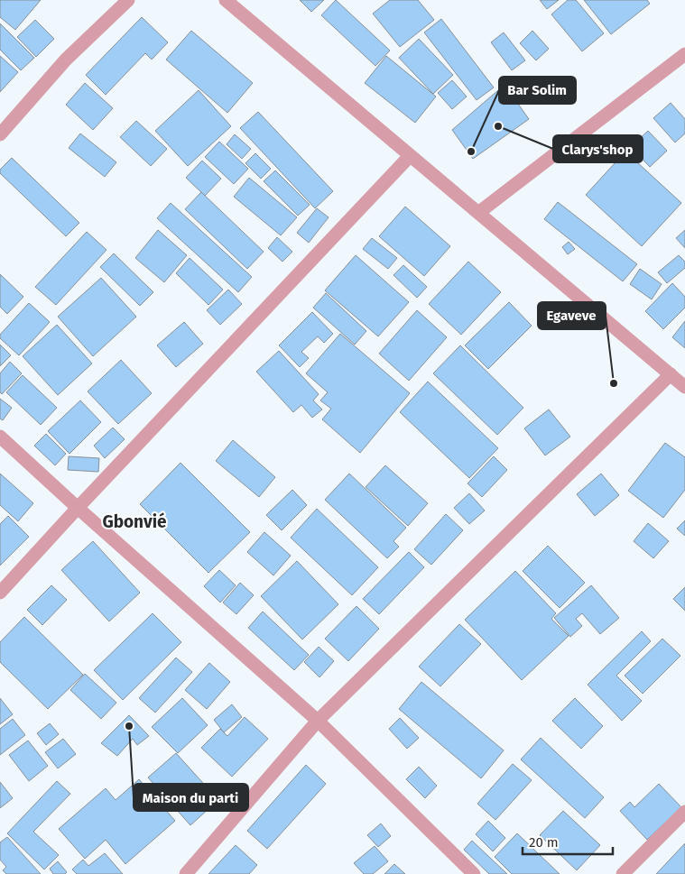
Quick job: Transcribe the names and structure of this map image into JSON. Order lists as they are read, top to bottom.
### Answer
{
  "districts": ["Gbonvié"],
  "places": [
    "Clarys'shop",
    "Bar Solim",
    "Egaveve",
    "Maison du parti"
  ],
  "scale_bar": "20 m"
}
